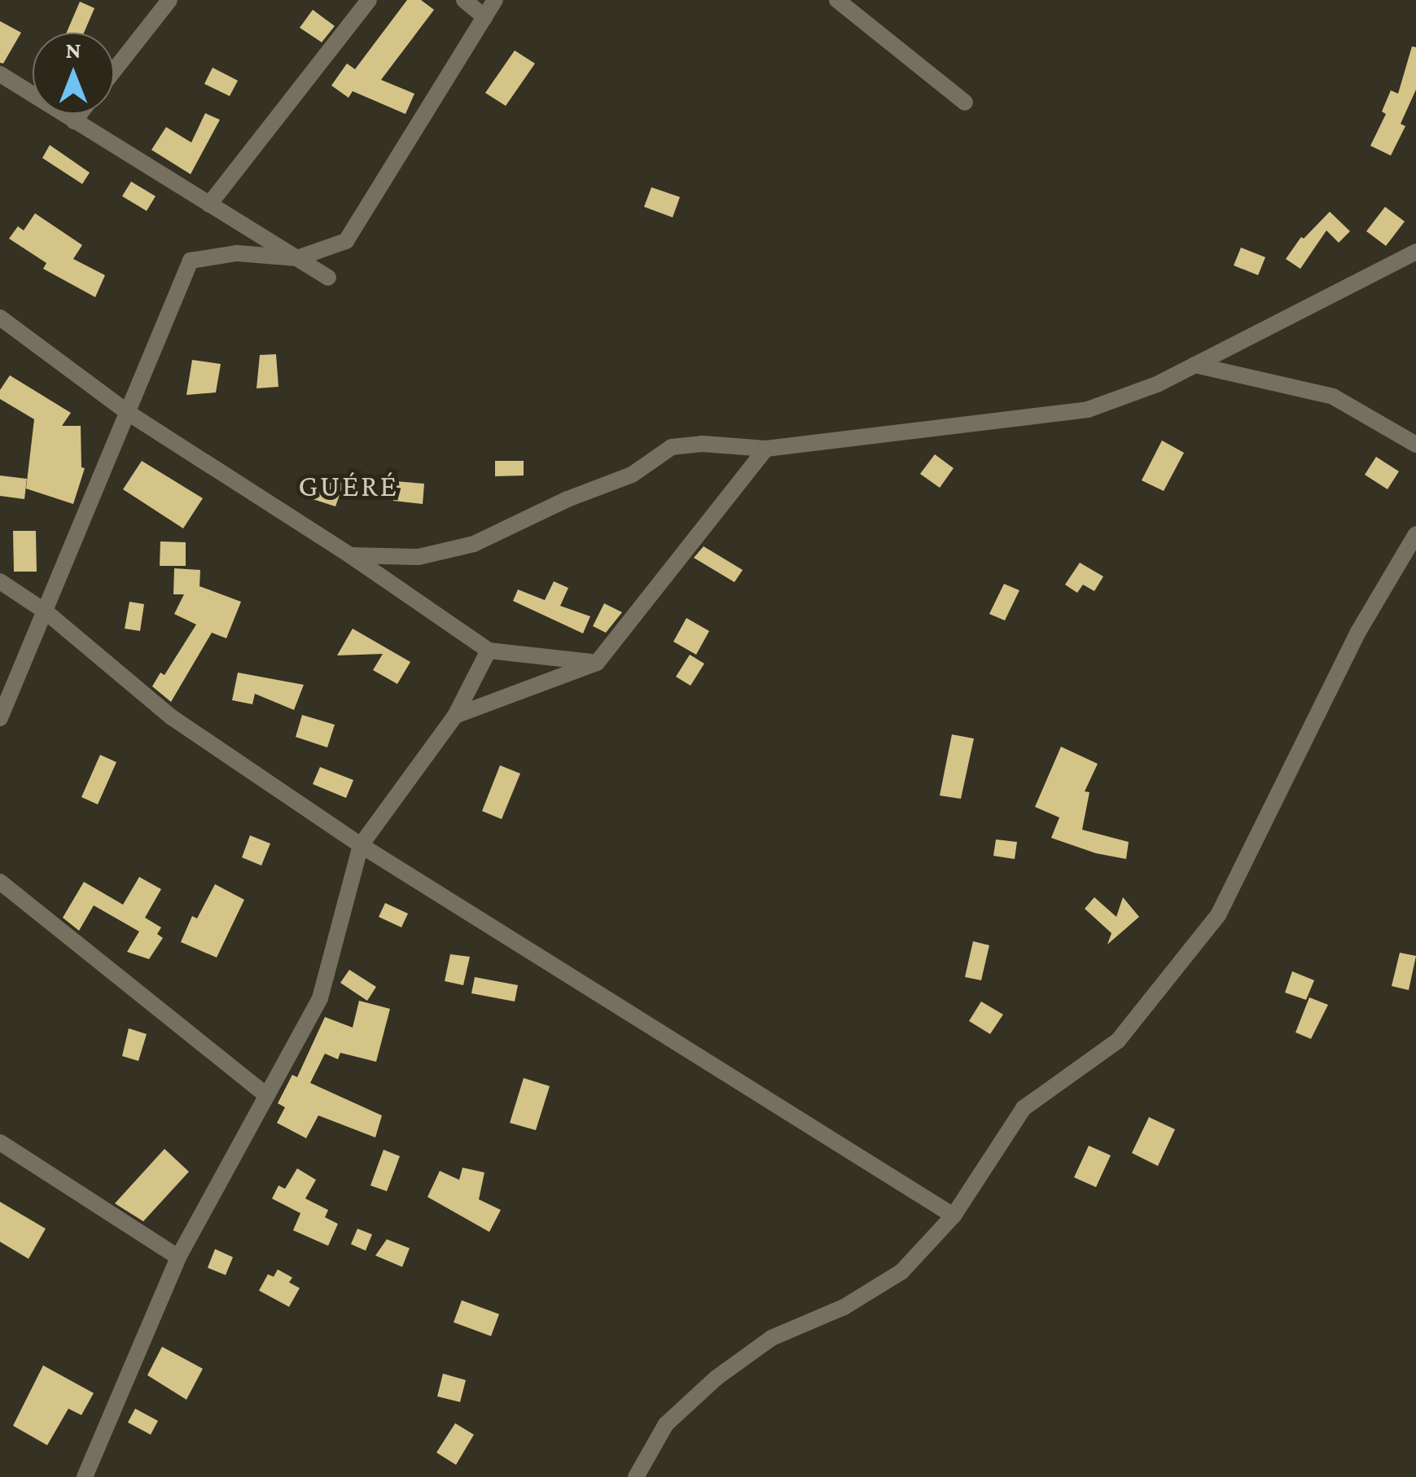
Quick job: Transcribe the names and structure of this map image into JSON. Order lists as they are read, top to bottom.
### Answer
{
  "districts": ["GUÉRÉ"],
  "north": "top"
}
